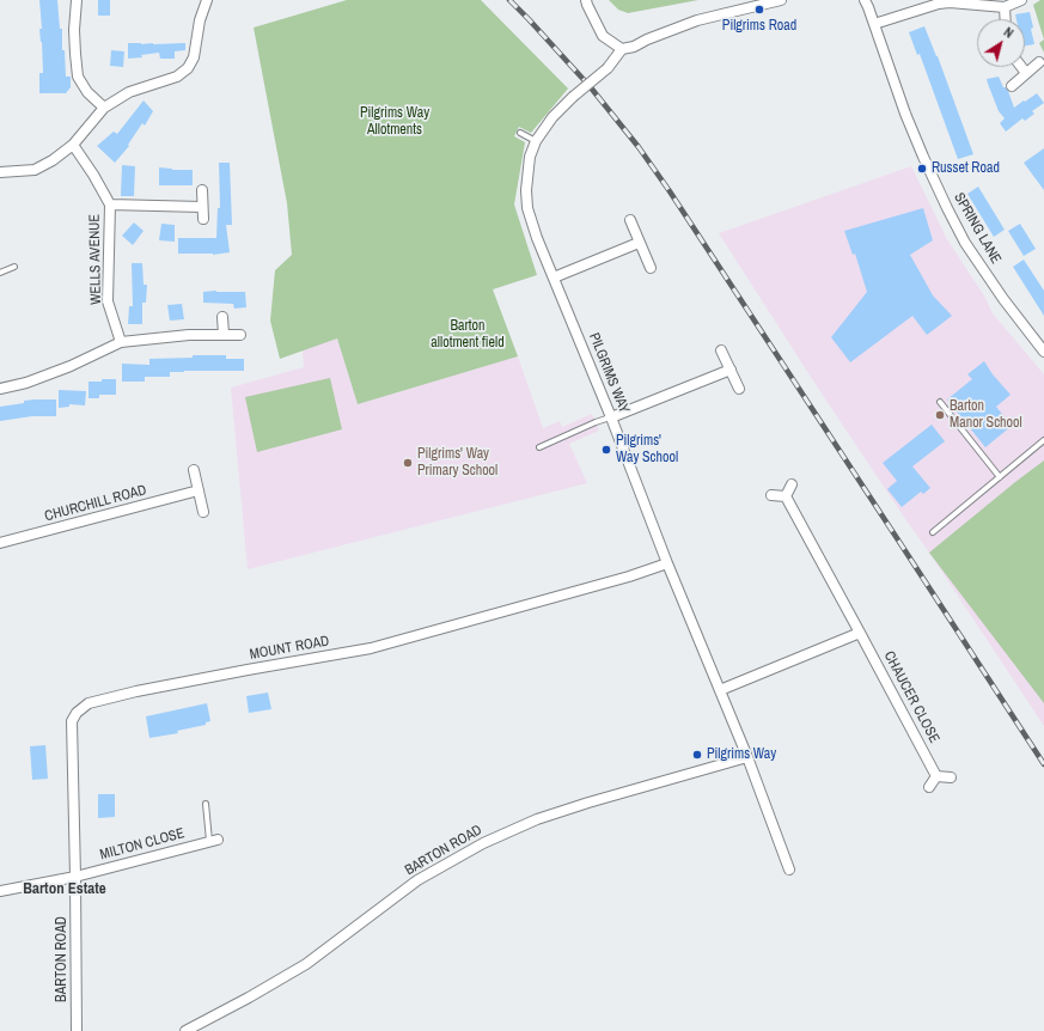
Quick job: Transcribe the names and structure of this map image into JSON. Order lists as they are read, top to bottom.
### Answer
{
  "streets": {
    "street": [
      "SPRING LANE",
      "WELLS AVENUE",
      "PILGRIMS WAY",
      "CHURCHILL ROAD",
      "MOUNT ROAD",
      "CHAUCER CLOSE",
      "MILTON CLOSE",
      "BARTON ROAD"
    ]
  },
  "crossings": [
    ["PILGRIMS WAY", "MOUNT ROAD"],
    ["PILGRIMS WAY", "BARTON ROAD"],
    ["MOUNT ROAD", "MILTON CLOSE"],
    ["MOUNT ROAD", "BARTON ROAD"],
    ["MILTON CLOSE", "BARTON ROAD"]
  ],
  "districts": ["Barton Estate"],
  "parks": ["Pilgrims Way Allotments", "Barton allotment field"],
  "places": [
    "Pilgrims Road",
    "Russet Road",
    "Barton Manor School",
    "Pilgrims' Way School",
    "Pilgrims' Way Primary School",
    "Pilgrims Way"
  ],
  "north": "top right"
}
